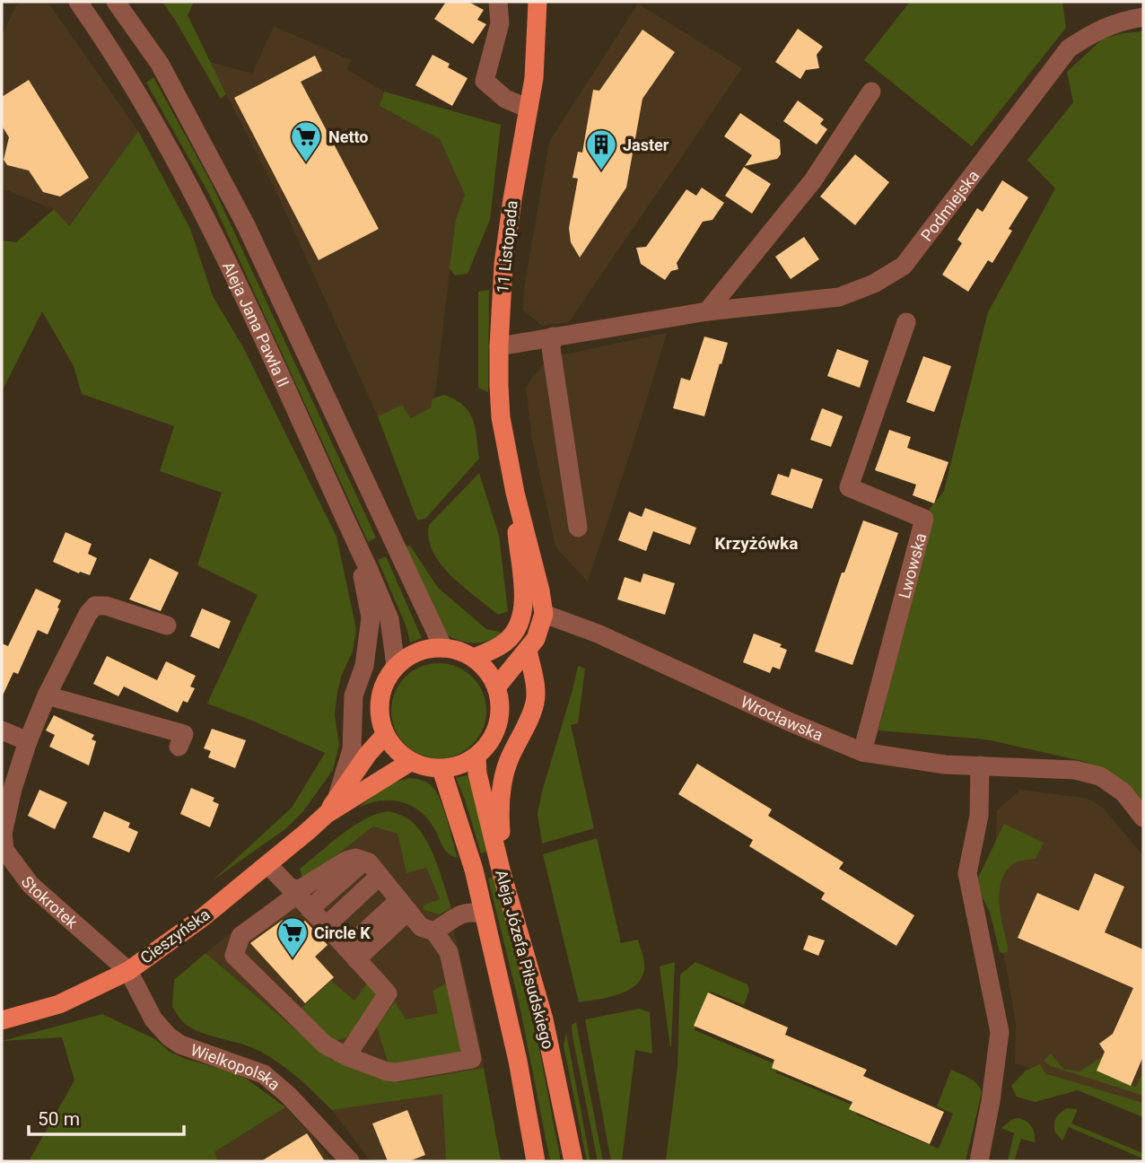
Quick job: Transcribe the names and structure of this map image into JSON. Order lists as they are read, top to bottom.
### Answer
{
  "streets": {
    "main road": ["11 Listopada", "Cieszyńska", "Aleja Józefa Piłsudskiego"],
    "street": [
      "Podmiejska",
      "Aleja Jana Pawła II",
      "Lwowska",
      "Wrocławska",
      "Stokrotek",
      "Wielkopolska"
    ]
  },
  "crossings": [
    ["Podmiejska", "11 Listopada"],
    ["11 Listopada", "Aleja Jana Pawła II"],
    ["11 Listopada", "Wrocławska"],
    ["11 Listopada", "Cieszyńska"],
    ["11 Listopada", "Aleja Józefa Piłsudskiego"],
    ["Aleja Jana Pawła II", "Cieszyńska"],
    ["Aleja Jana Pawła II", "Aleja Józefa Piłsudskiego"],
    ["Lwowska", "Wrocławska"],
    ["Stokrotek", "Cieszyńska"],
    ["Stokrotek", "Wielkopolska"],
    ["Cieszyńska", "Aleja Józefa Piłsudskiego"],
    ["Cieszyńska", "Wielkopolska"]
  ],
  "districts": ["Krzyżówka"],
  "places": {
    "supermarket": ["Netto", "Circle K"],
    "building": ["Jaster"]
  },
  "scale_bar": "50 m"
}
